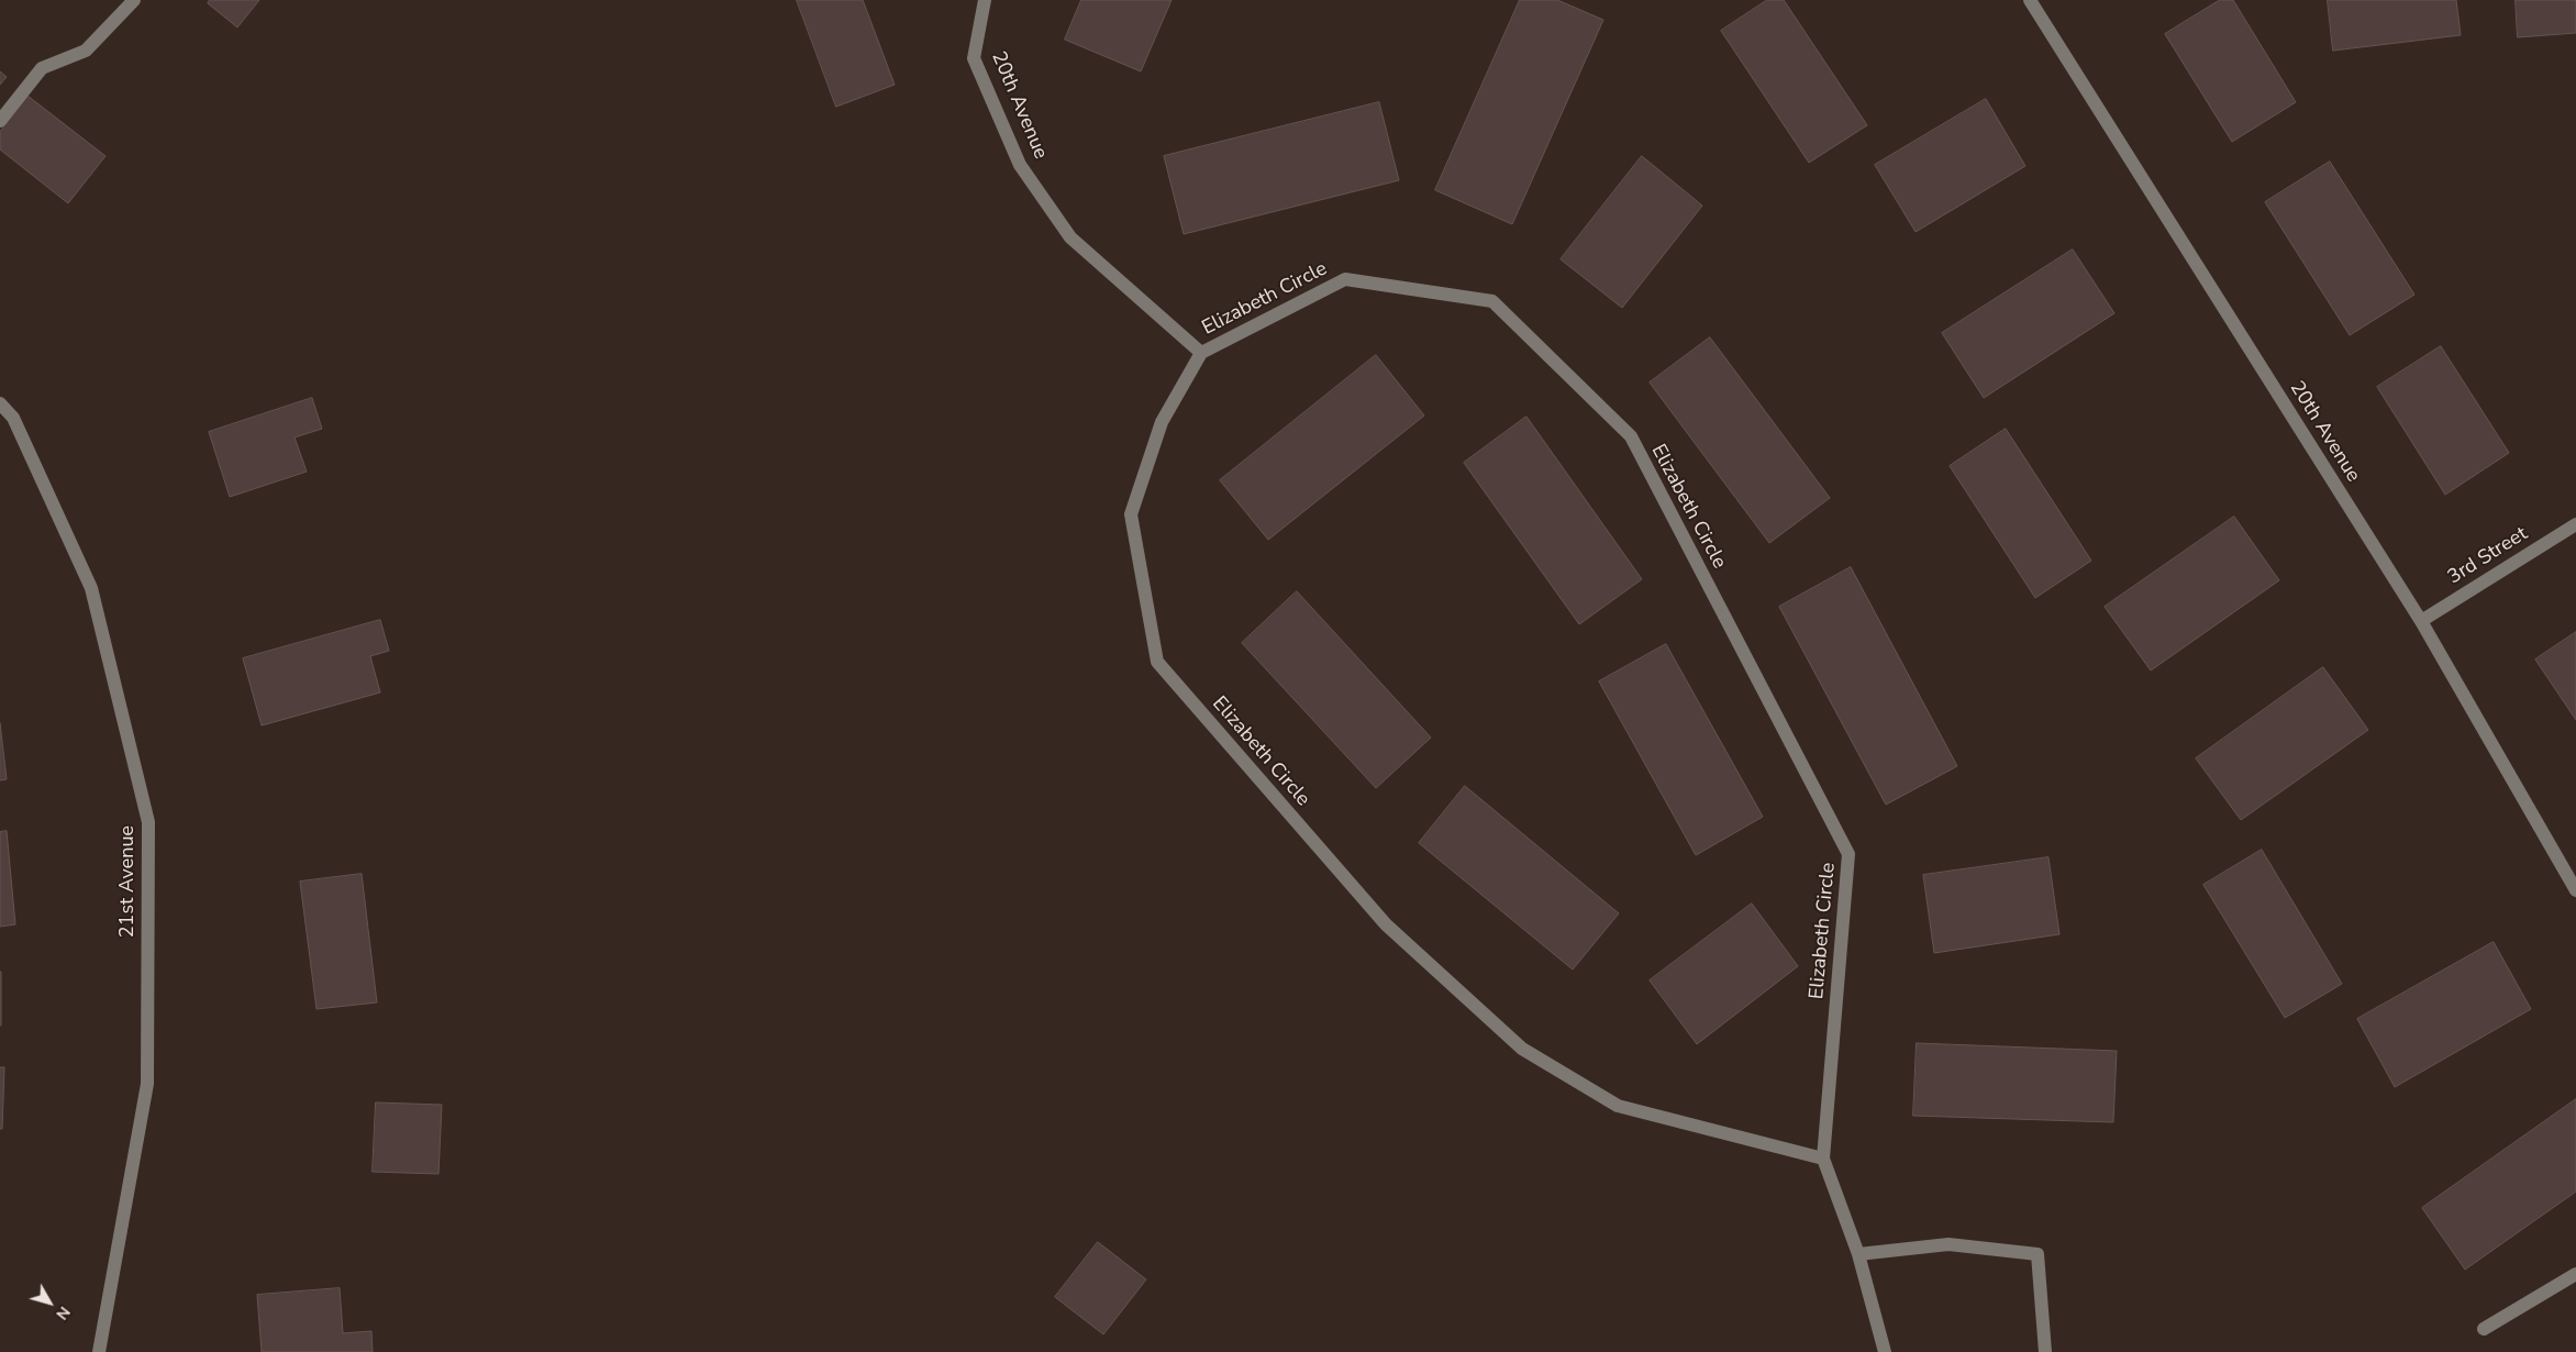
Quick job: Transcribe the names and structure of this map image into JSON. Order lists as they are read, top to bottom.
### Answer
{
  "streets": {
    "street": [
      "20th Avenue",
      "Elizabeth Circle",
      "3rd Street",
      "21st Avenue"
    ]
  },
  "crossings": [
    ["20th Avenue", "Elizabeth Circle"],
    ["20th Avenue", "3rd Street"]
  ],
  "north": "bottom right"
}
